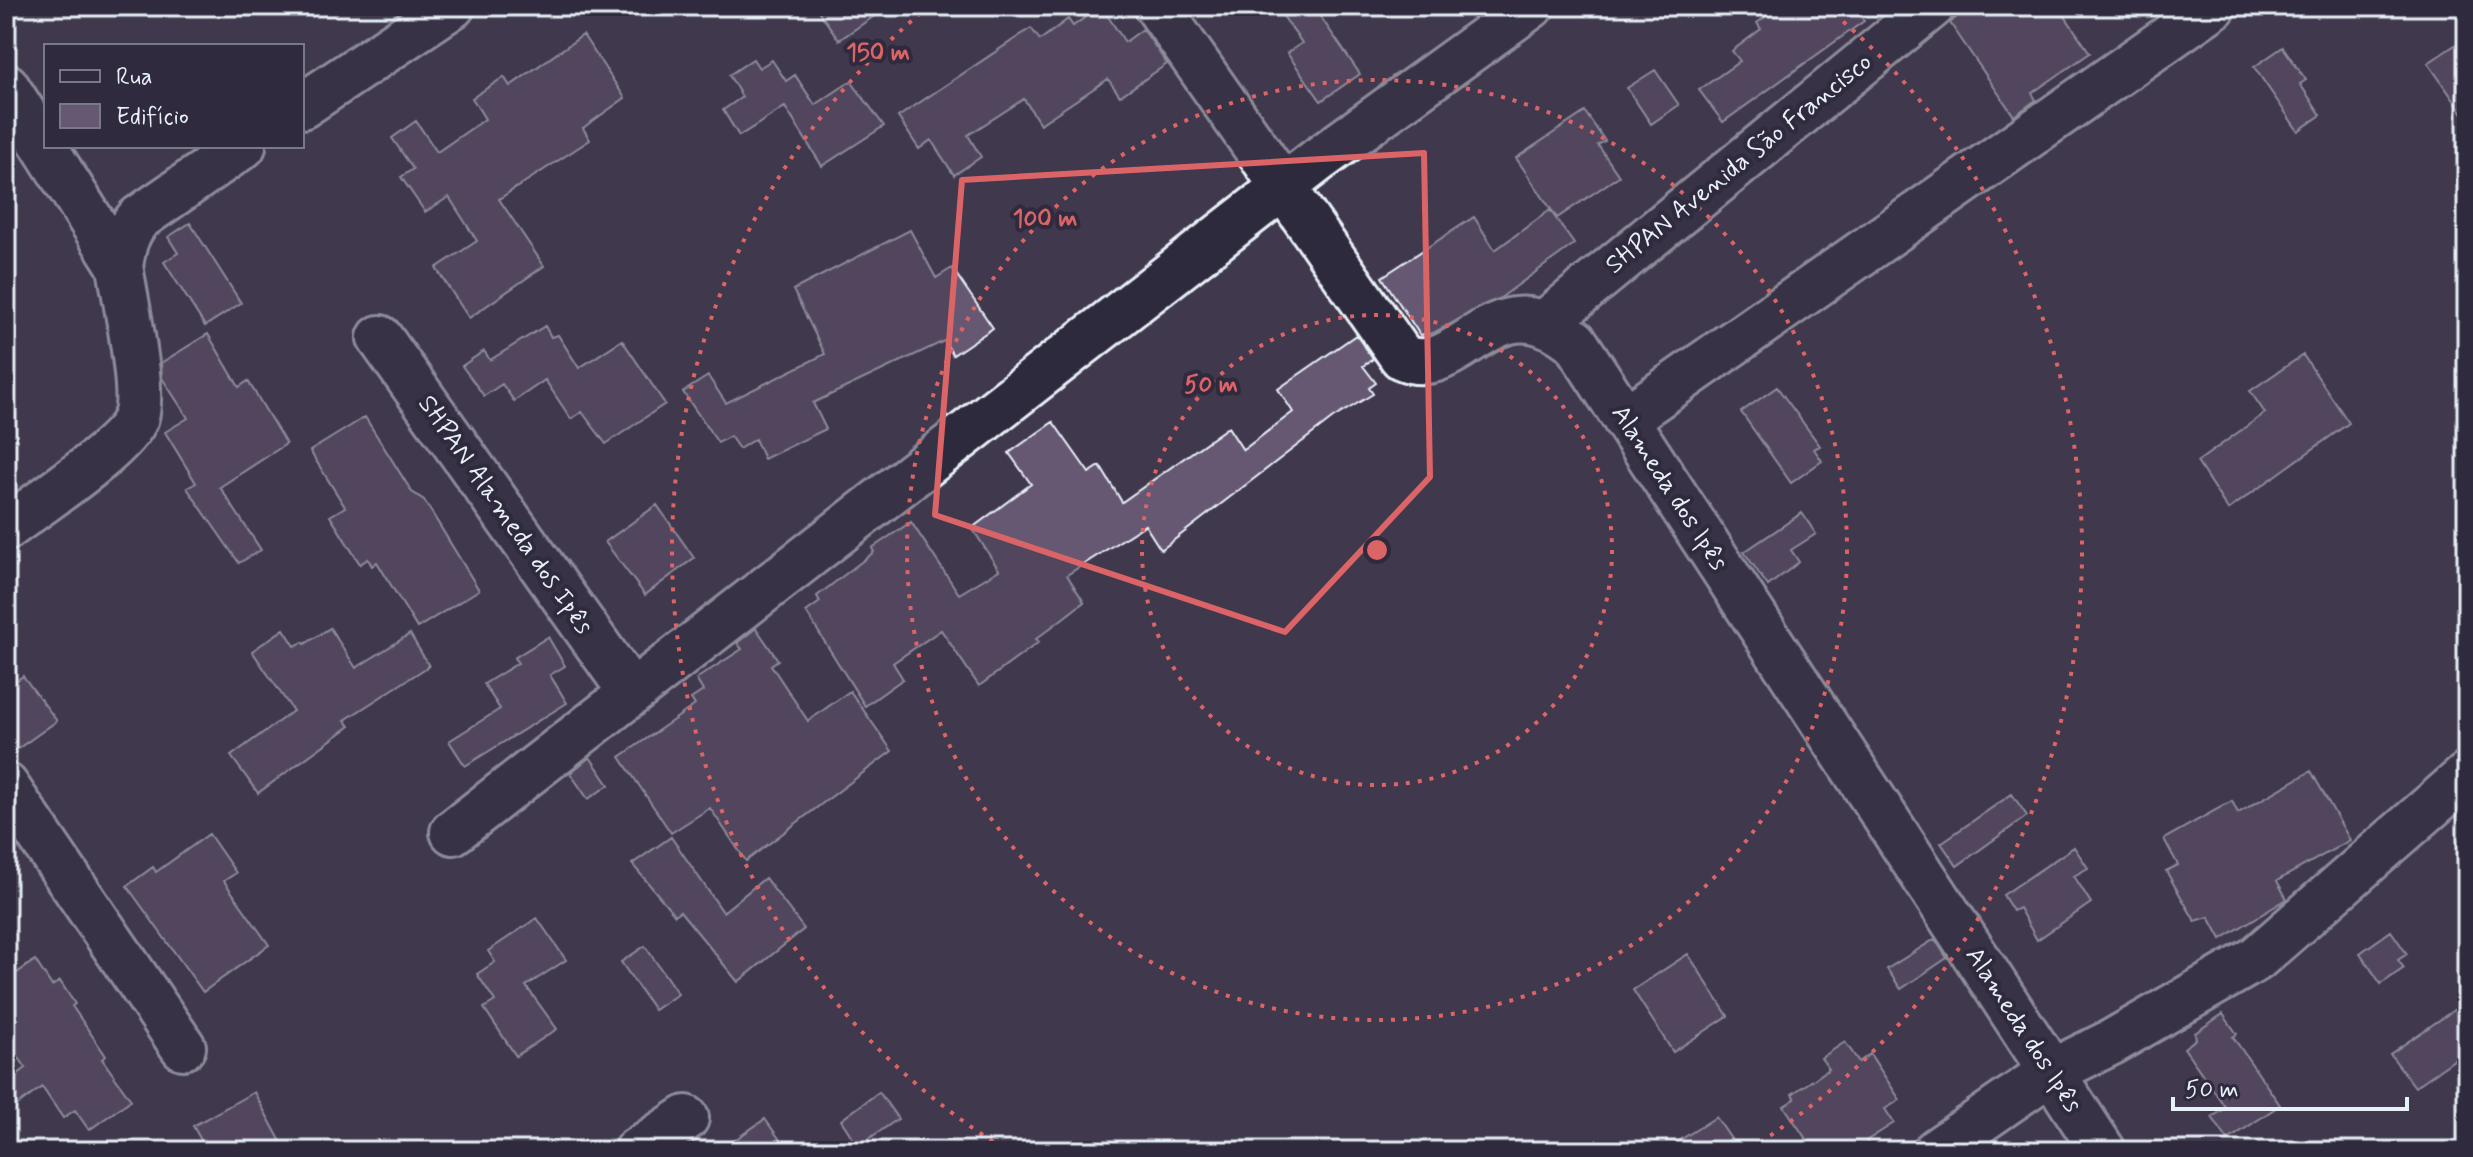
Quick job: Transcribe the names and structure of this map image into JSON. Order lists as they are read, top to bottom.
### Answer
{
  "streets": {
    "street": ["SHPAN Avenida São Francisco", "Alameda dos Ipês", "SHPAN Alameda dos Ipês"]
  },
  "crossings": [
    ["SHPAN Avenida São Francisco", "Alameda dos Ipês"]
  ],
  "legend": ["Rua", "Edifício"],
  "scale_bar": "50 m",
  "rings": ["150 m", "100 m", "50 m"]
}
